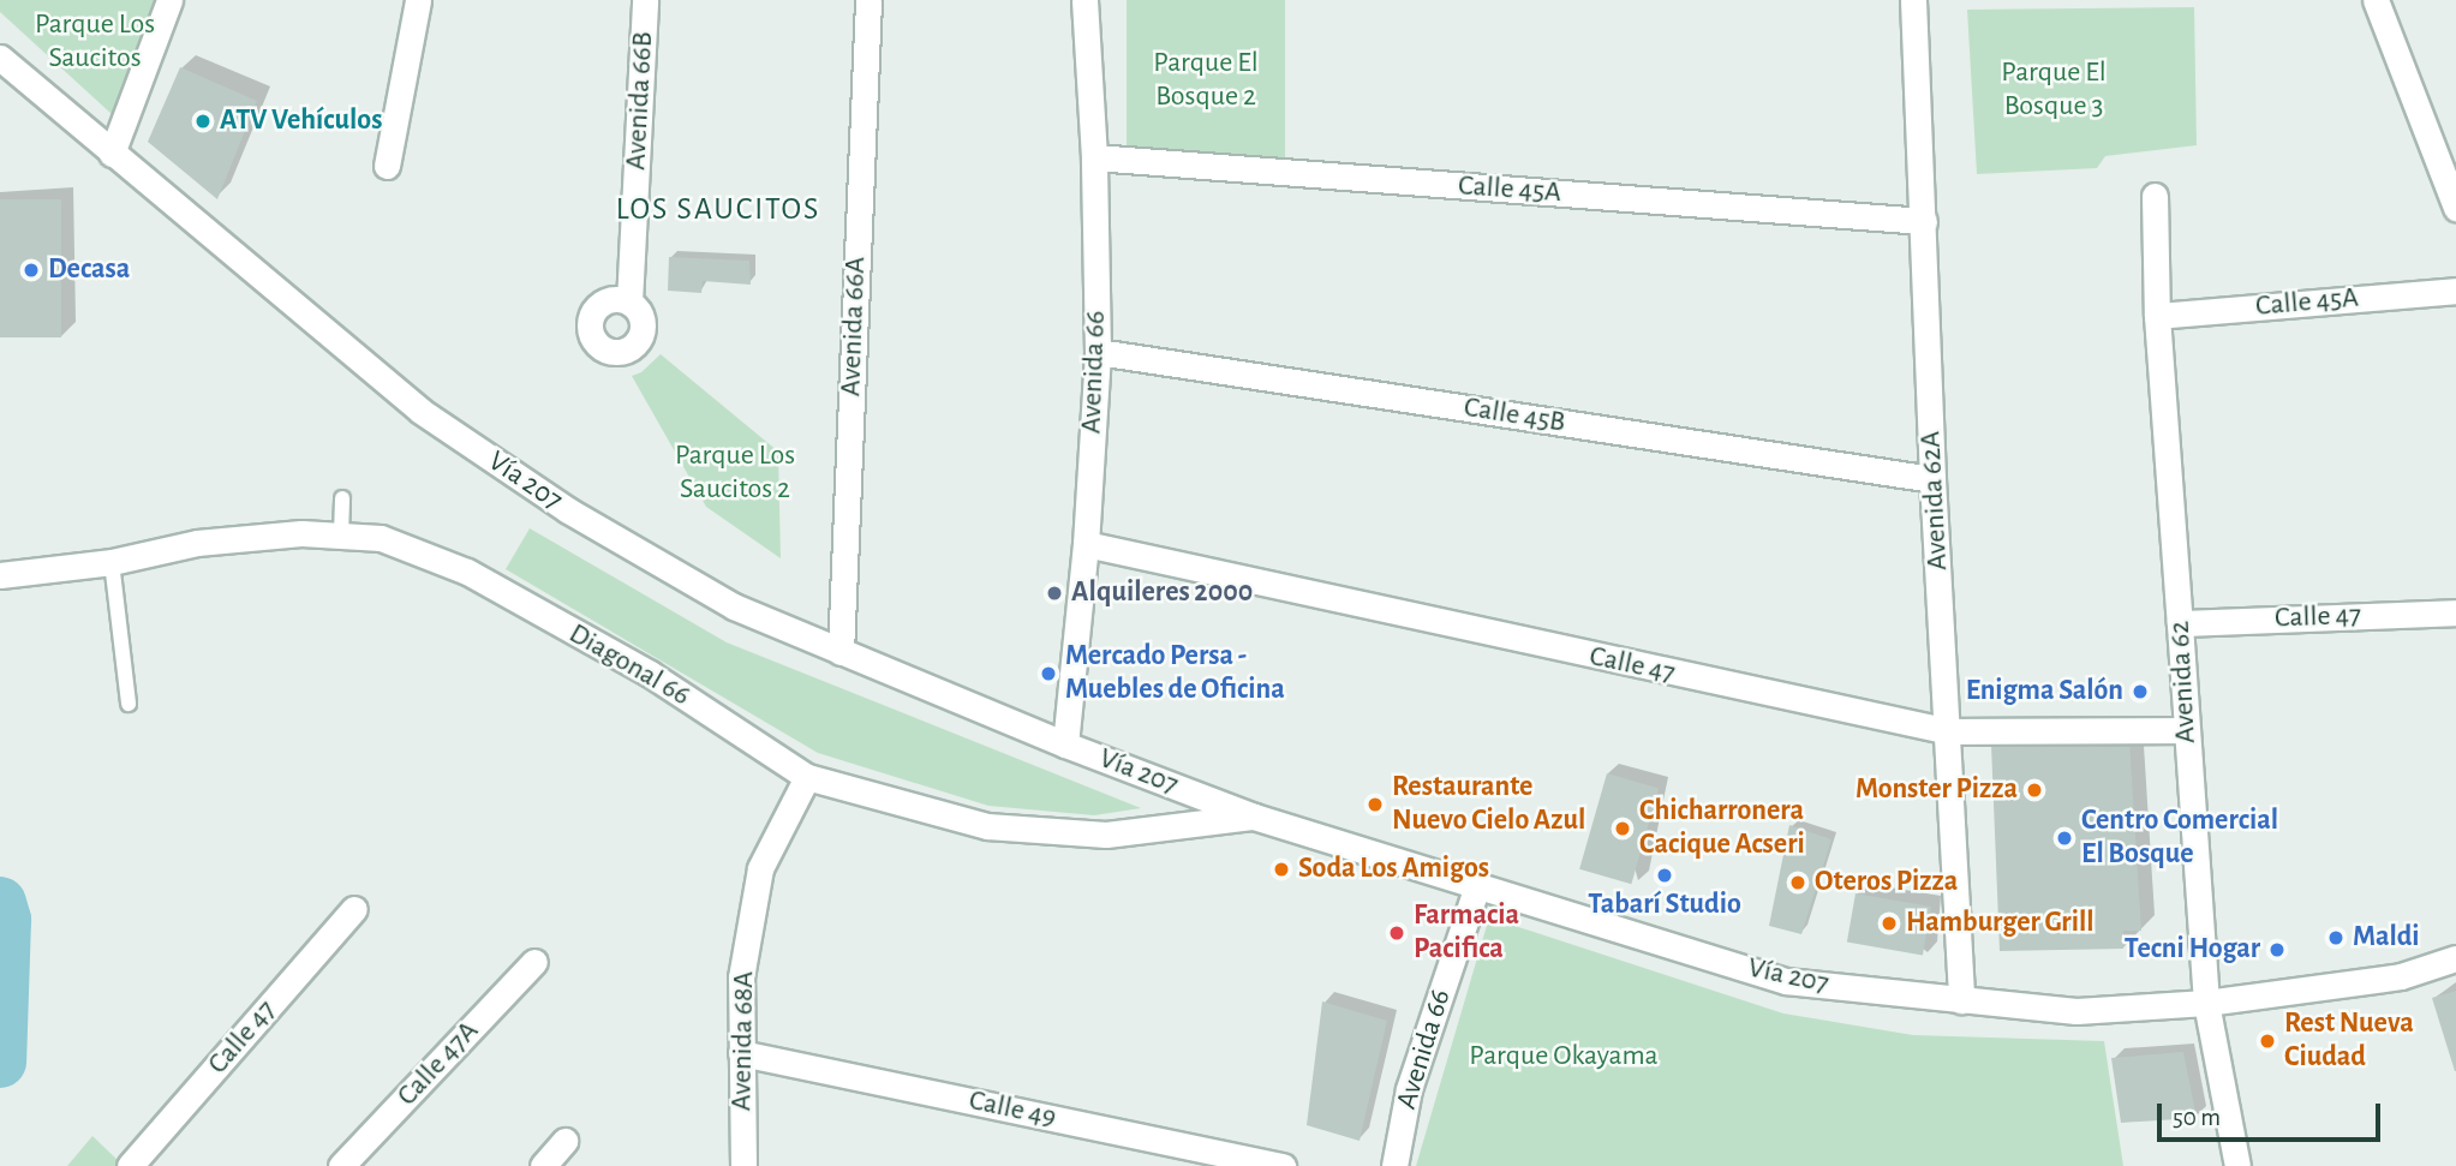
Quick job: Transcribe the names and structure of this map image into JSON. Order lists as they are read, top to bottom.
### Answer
{
  "streets": {
    "street": [
      "Avenida 66B",
      "Calle 45A",
      "Avenida 66A",
      "Avenida 66",
      "Calle 45B",
      "Vía 207",
      "Avenida 62A",
      "Calle 47",
      "Diagonal 66",
      "Avenida 62",
      "Avenida 68A",
      "Calle 47A",
      "Calle 49"
    ]
  },
  "crossings": [
    ["Calle 45A", "Avenida 66"],
    ["Calle 45A", "Avenida 62A"],
    ["Calle 45A", "Avenida 62"],
    ["Avenida 66A", "Vía 207"],
    ["Avenida 66", "Calle 45B"],
    ["Avenida 66", "Vía 207"],
    ["Avenida 66", "Calle 47"],
    ["Calle 45B", "Avenida 62A"],
    ["Vía 207", "Avenida 62A"],
    ["Vía 207", "Diagonal 66"],
    ["Vía 207", "Avenida 62"],
    ["Avenida 62A", "Calle 47"],
    ["Calle 47", "Avenida 62"],
    ["Diagonal 66", "Avenida 68A"],
    ["Avenida 68A", "Calle 49"]
  ],
  "districts": ["LOS SAUCITOS"],
  "parks": [
    "Parque Los Saucitos",
    "Parque El Bosque 2",
    "Parque El Bosque 3",
    "Parque Los Saucitos 2",
    "Parque Okayama"
  ],
  "places": [
    "ATV Vehículos",
    "Decasa",
    "Alquileres 2000",
    "Mercado Persa - Muebles de Oficina",
    "Enigma Salón",
    "Monster Pizza",
    "Restaurante Nuevo Cielo Azul",
    "Chicharronera Cacique Acseri",
    "Centro Comercial El Bosque",
    "Soda Los Amigos",
    "Tabarí Studio",
    "Oteros Pizza",
    "Hamburger Grill",
    "Farmacia Pacifica",
    "Maldi",
    "Tecni Hogar",
    "Rest Nueva Ciudad"
  ],
  "scale_bar": "50 m"
}
